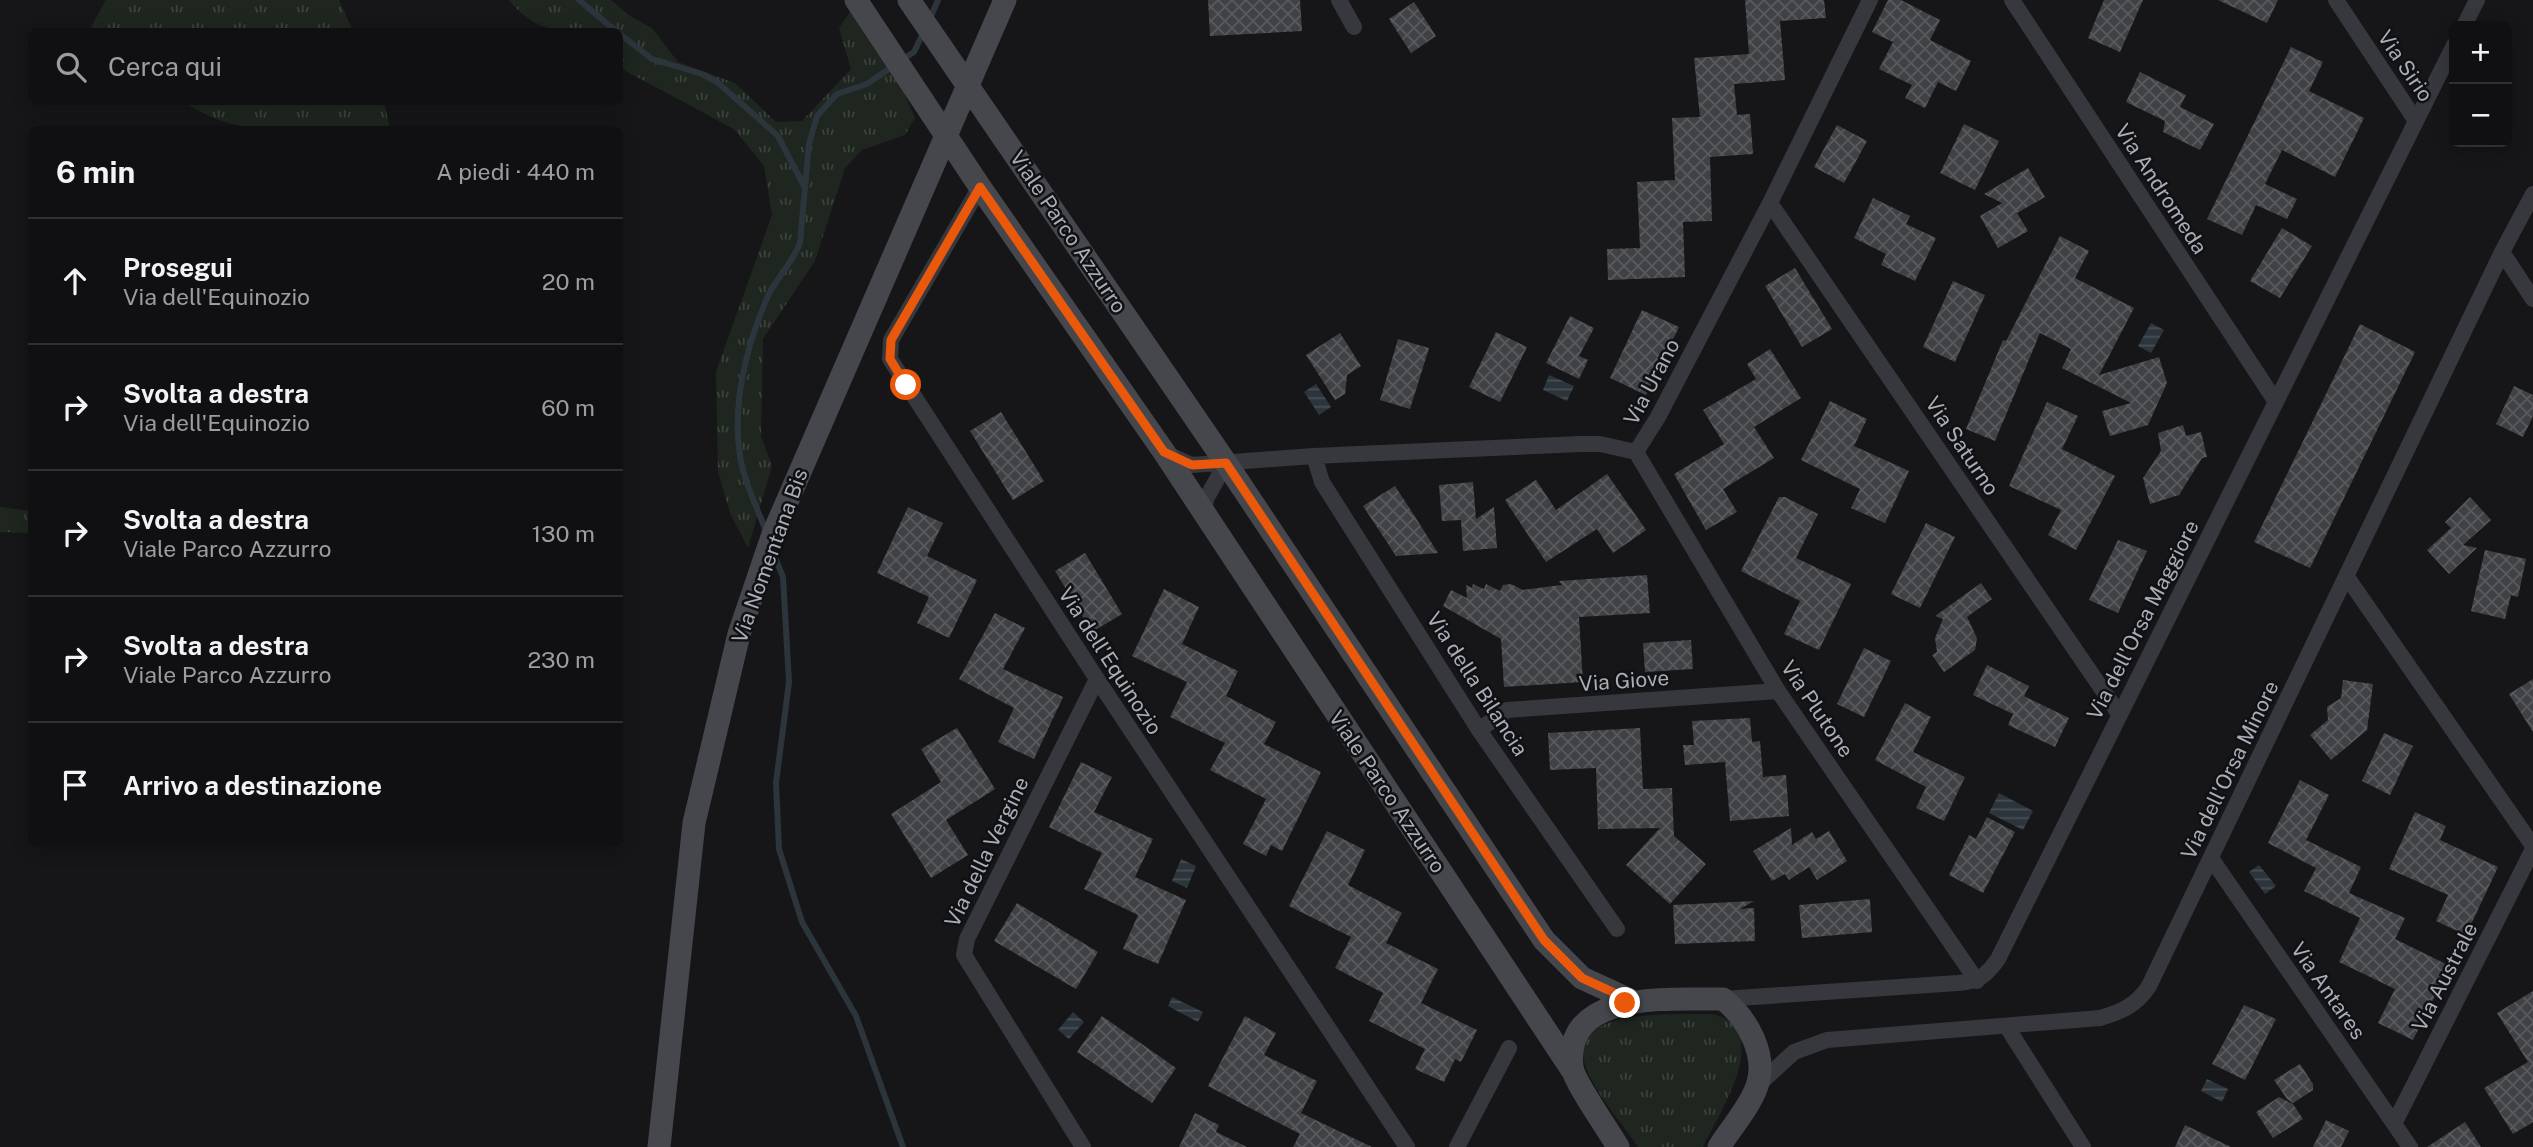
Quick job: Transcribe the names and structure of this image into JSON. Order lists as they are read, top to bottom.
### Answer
{
  "streets": {
    "street": [
      "Via Sirio",
      "Via Andromeda",
      "Viale Parco Azzurro",
      "Via Urano",
      "Via Saturno",
      "Via Nomentana Bis",
      "Via dell'Orsa Maggiore",
      "Via dell'Equinozio",
      "Via Giove",
      "Via della Bilancia",
      "Via Plutone",
      "Via dell'Orsa Minore",
      "Via della Vergine",
      "Via Australe",
      "Via Antares"
    ]
  },
  "crossings": [
    ["Via Sirio", "Via dell'Orsa Maggiore"],
    ["Via Andromeda", "Via dell'Orsa Maggiore"],
    ["Viale Parco Azzurro", "Via Urano"],
    ["Viale Parco Azzurro", "Via dell'Equinozio"],
    ["Via Urano", "Via Saturno"],
    ["Via Urano", "Via della Bilancia"],
    ["Via Urano", "Via Plutone"],
    ["Via Saturno", "Via dell'Orsa Maggiore"],
    ["Via dell'Orsa Maggiore", "Via Plutone"],
    ["Via dell'Equinozio", "Via della Vergine"],
    ["Via Giove", "Via della Bilancia"],
    ["Via Giove", "Via Plutone"],
    ["Via dell'Orsa Minore", "Via Antares"],
    ["Via Australe", "Via Antares"]
  ],
  "page": {
    "map_buttons": ["+", "−"],
    "search": "Cerca qui",
    "heading": ["6 min", "A piedi · 440 m"],
    "list": [
      ["Prosegui", "Via dell'Equinozio", "20 m"],
      ["Svolta a destra", "Via dell'Equinozio", "60 m"],
      ["Svolta a destra", "Viale Parco Azzurro", "130 m"],
      ["Svolta a destra", "Viale Parco Azzurro", "230 m"],
      "Arrivo a destinazione"
    ]
  }
}
